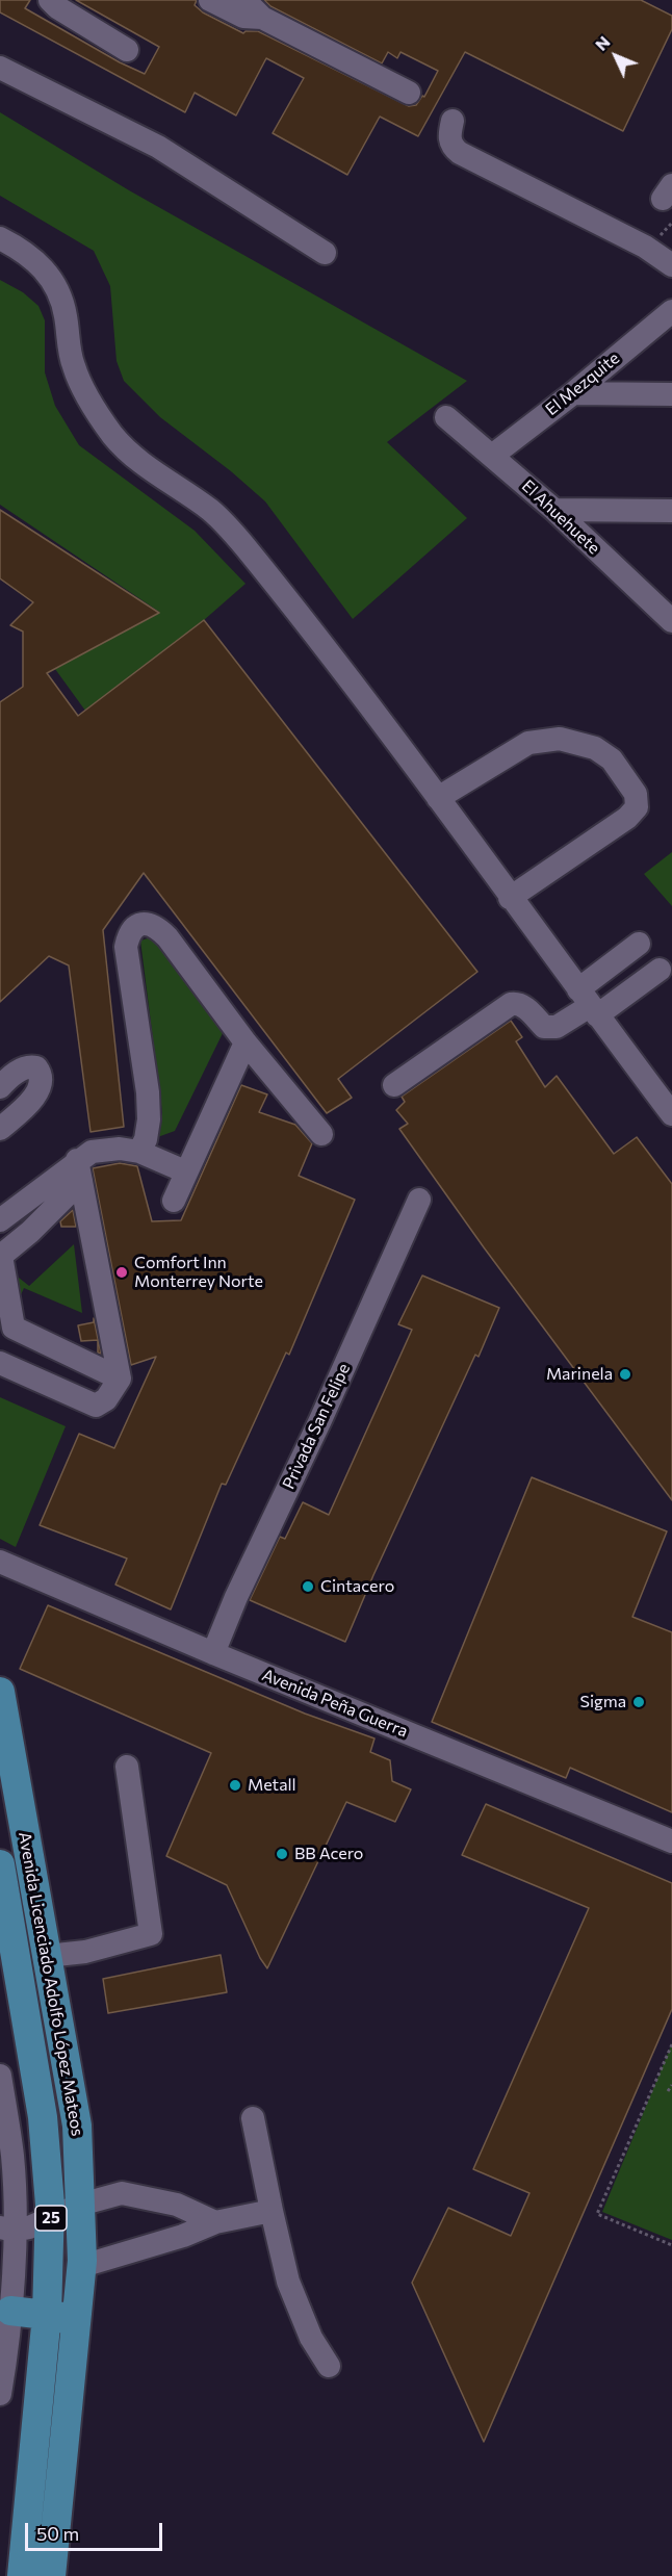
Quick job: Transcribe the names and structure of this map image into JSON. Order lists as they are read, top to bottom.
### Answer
{
  "streets": {
    "main road": ["Avenida Licenciado Adolfo López Mateos", "25"],
    "street": [
      "El Mezquite",
      "El Ahuehuete",
      "Privada San Felipe",
      "Avenida Peña Guerra"
    ]
  },
  "crossings": [
    ["El Mezquite", "El Ahuehuete"],
    ["Privada San Felipe", "Avenida Peña Guerra"]
  ],
  "places": [
    "Comfort Inn Monterrey Norte",
    "Marinela",
    "Cintacero",
    "Sigma",
    "Metall",
    "BB Acero"
  ],
  "scale_bar": "50 m",
  "north": "top left"
}
